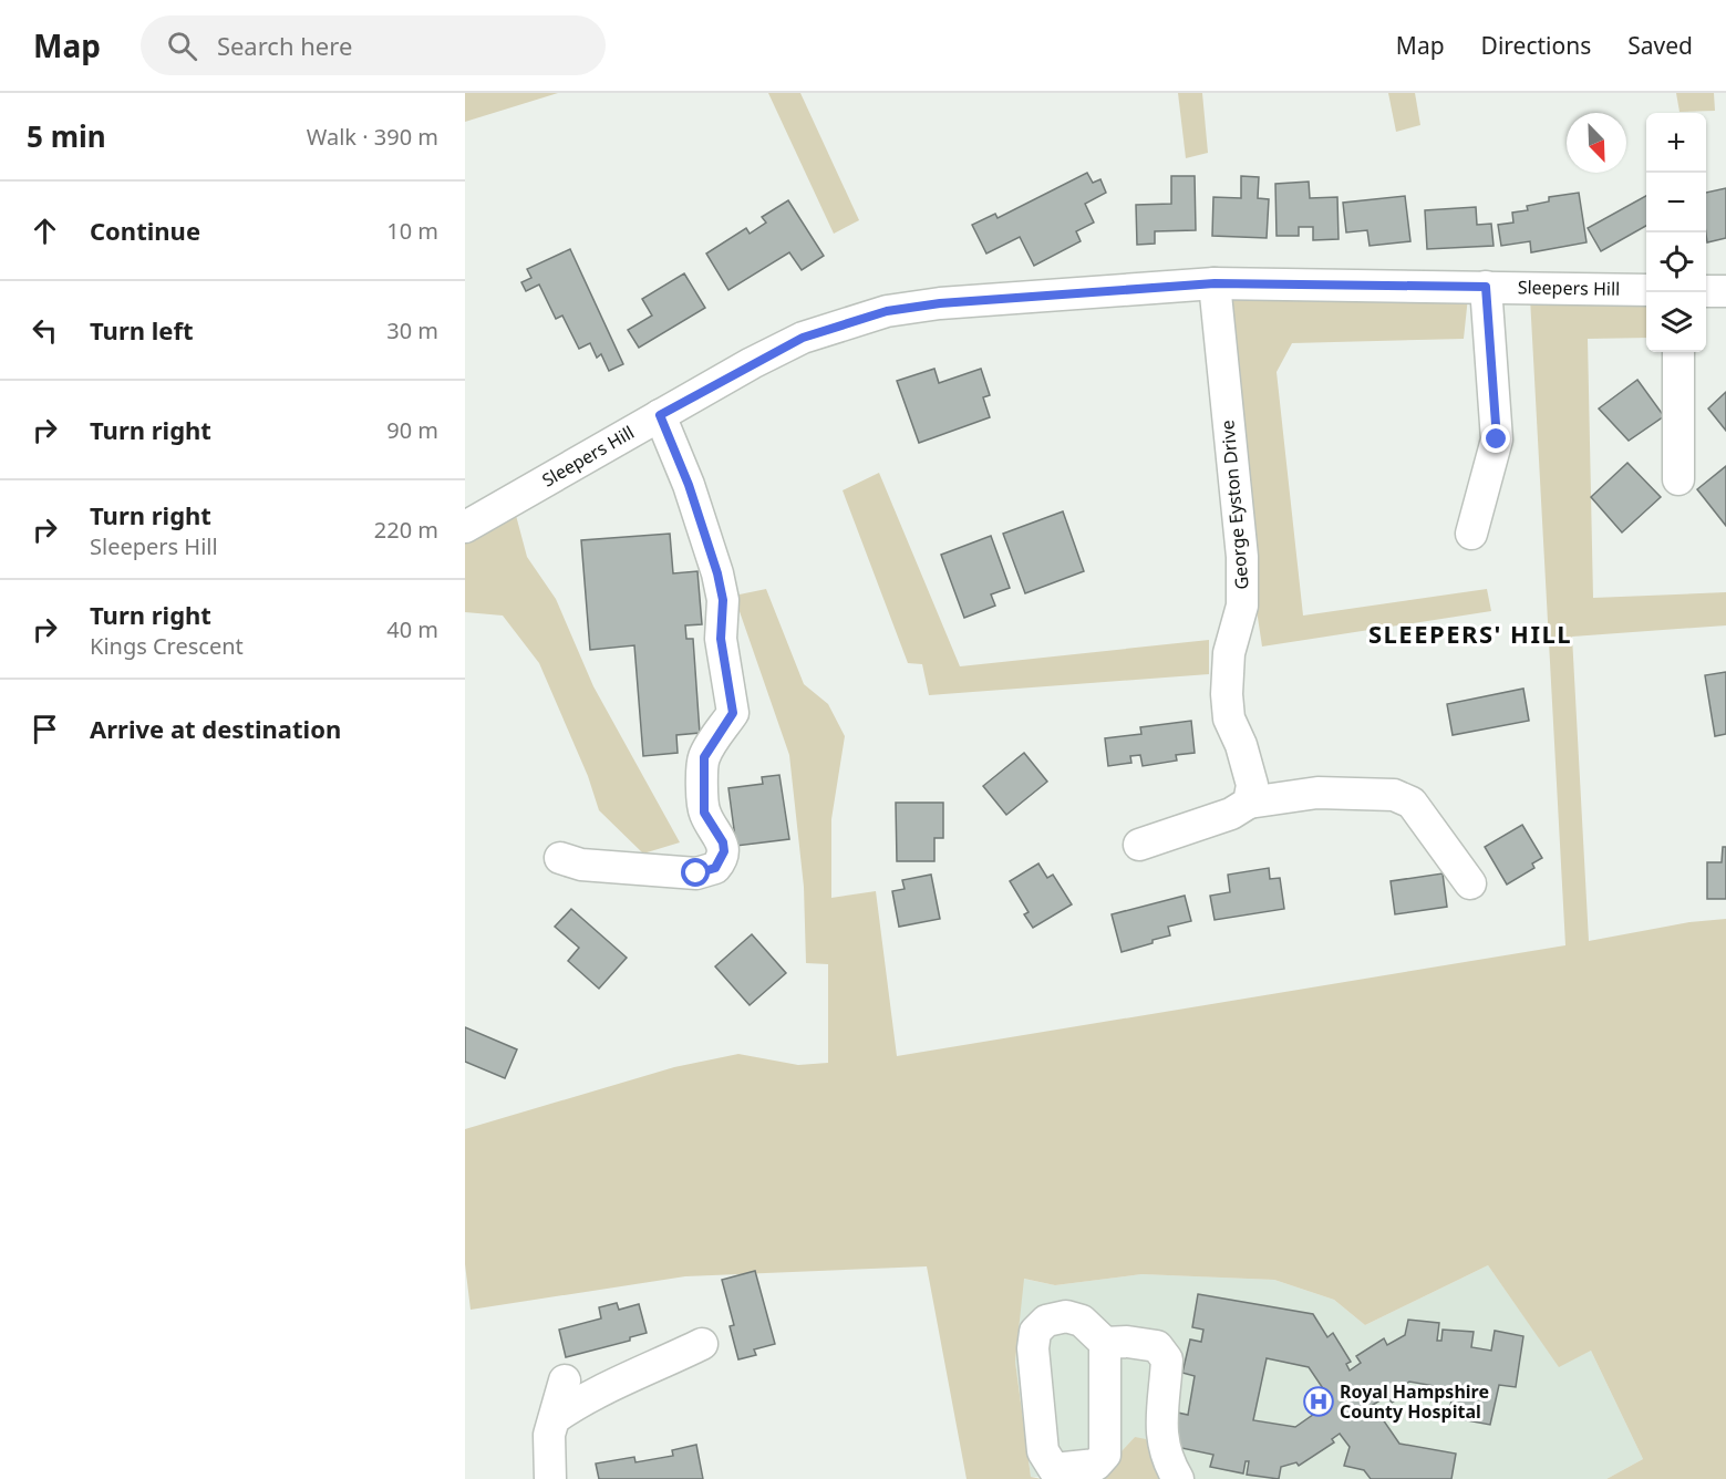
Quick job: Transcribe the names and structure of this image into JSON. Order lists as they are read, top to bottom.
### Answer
{
  "streets": {
    "street": ["Sleepers Hill", "George Eyston Drive"]
  },
  "crossings": [
    ["Sleepers Hill", "George Eyston Drive"]
  ],
  "districts": ["SLEEPERS' HILL"],
  "places": {
    "hospital": ["Royal Hampshire County Hospital"]
  },
  "north": "bottom right",
  "page": {
    "header": "Map",
    "search": "Search here",
    "nav": ["Map", "Directions", "Saved"],
    "heading": ["5 min", "Walk · 390 m"],
    "map_buttons": ["+", "−"],
    "list": [
      ["Continue", "10 m"],
      ["Turn left", "30 m"],
      ["Turn right", "90 m"],
      ["Turn right", "Sleepers Hill", "220 m"],
      ["Turn right", "Kings Crescent", "40 m"],
      "Arrive at destination"
    ]
  }
}
